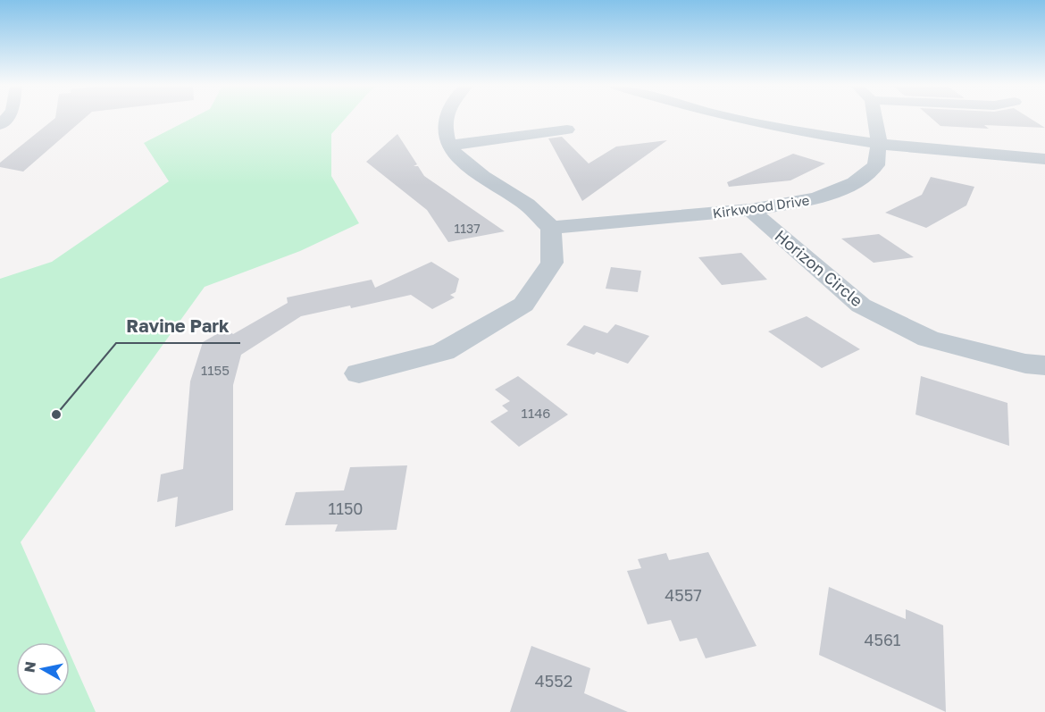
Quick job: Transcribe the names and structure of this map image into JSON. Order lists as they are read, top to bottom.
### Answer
{
  "streets": {
    "street": ["Kirkwood Drive", "Horizon Circle"]
  },
  "crossings": [
    ["Kirkwood Drive", "Horizon Circle"]
  ],
  "places": ["Ravine Park"],
  "house_numbers": [
    "1137",
    "1155",
    "1146",
    "1150",
    "4557",
    "4561",
    "4552"
  ],
  "north": "left"
}
